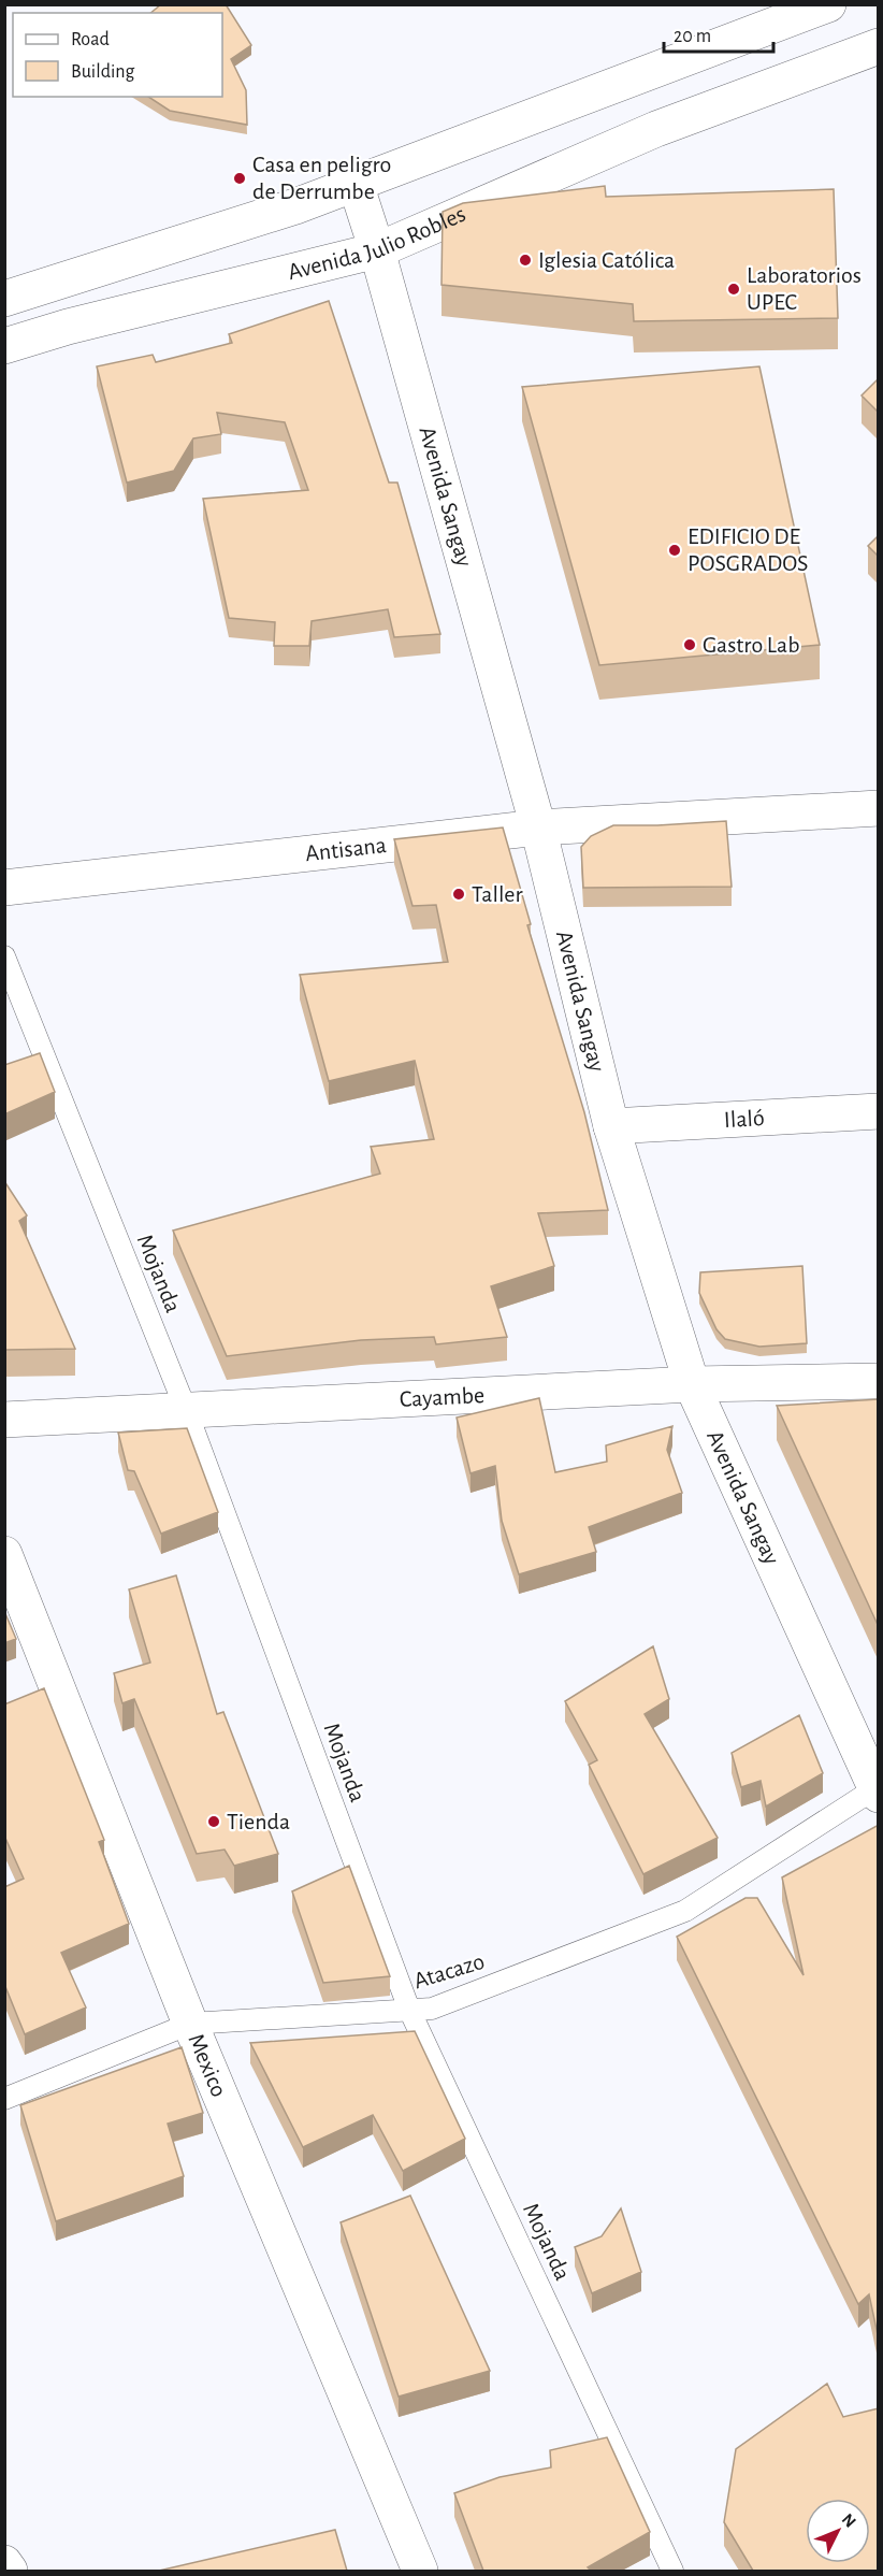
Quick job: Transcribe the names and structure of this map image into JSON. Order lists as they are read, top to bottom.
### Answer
{
  "streets": {
    "street": [
      "Avenida Julio Robles",
      "Avenida Sangay",
      "Antisana",
      "Ilaló",
      "Cayambe",
      "Mexico"
    ],
    "lane": ["Mojanda", "Atacazo"]
  },
  "crossings": [
    ["Avenida Julio Robles", "Avenida Sangay"],
    ["Avenida Sangay", "Antisana"],
    ["Avenida Sangay", "Ilaló"],
    ["Avenida Sangay", "Cayambe"],
    ["Avenida Sangay", "Atacazo"],
    ["Mojanda", "Cayambe"],
    ["Mojanda", "Atacazo"],
    ["Atacazo", "Mexico"]
  ],
  "places": [
    "Casa en peligro de Derrumbe",
    "Iglesia Católica",
    "Laboratorios UPEC",
    "EDIFICIO DE POSGRADOS",
    "Gastro Lab",
    "Taller",
    "Tienda"
  ],
  "legend": ["Road", "Building"],
  "scale_bar": "20 m",
  "north": "top right"
}
